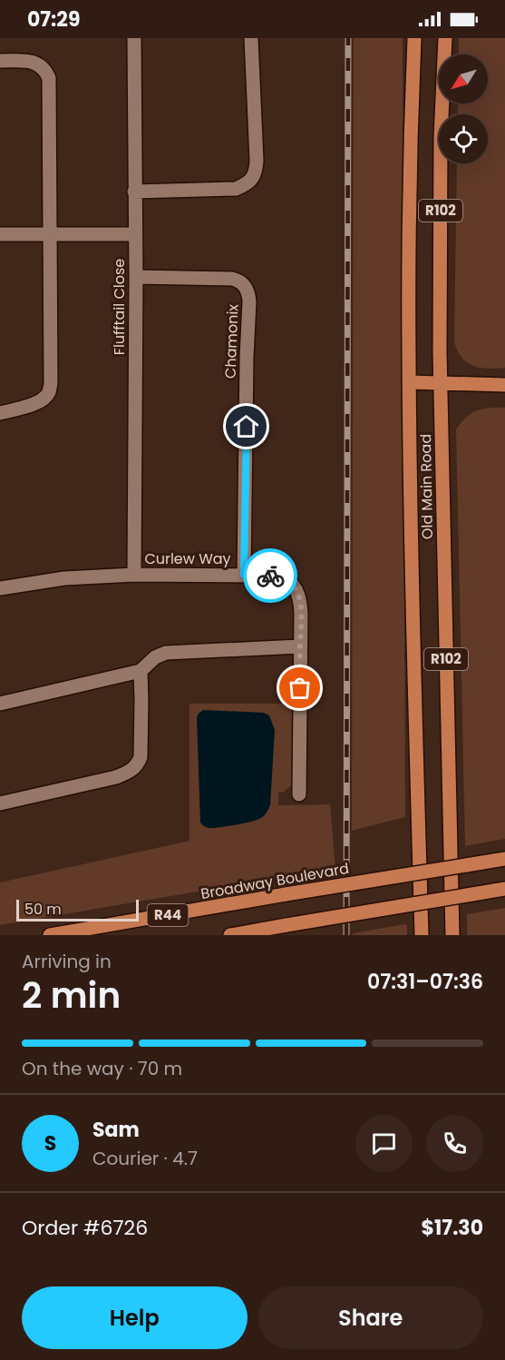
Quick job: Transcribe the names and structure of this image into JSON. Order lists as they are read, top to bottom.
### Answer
{
  "streets": {
    "main road": [
      "R102",
      "Old Main Road",
      "Broadway Boulevard",
      "R44"
    ],
    "street": ["Flufftail Close", "Chamonix", "Curlew Way"]
  },
  "crossings": [
    ["Flufftail Close", "Chamonix"],
    ["Flufftail Close", "Curlew Way"],
    ["Chamonix", "Curlew Way"]
  ],
  "scale_bar": "50 m",
  "north": "bottom left",
  "page": {
    "status": "07:29",
    "scale": "50 m",
    "heading": ["2 min", "Arriving in", "07:31–07:36"],
    "panel": [
      "Sam",
      "Courier · 4.7",
      "Order #6726",
      "$17.30"
    ],
    "bar": "On the way · 70 m",
    "round": "S",
    "buttons": ["Help", "Share"]
  }
}
